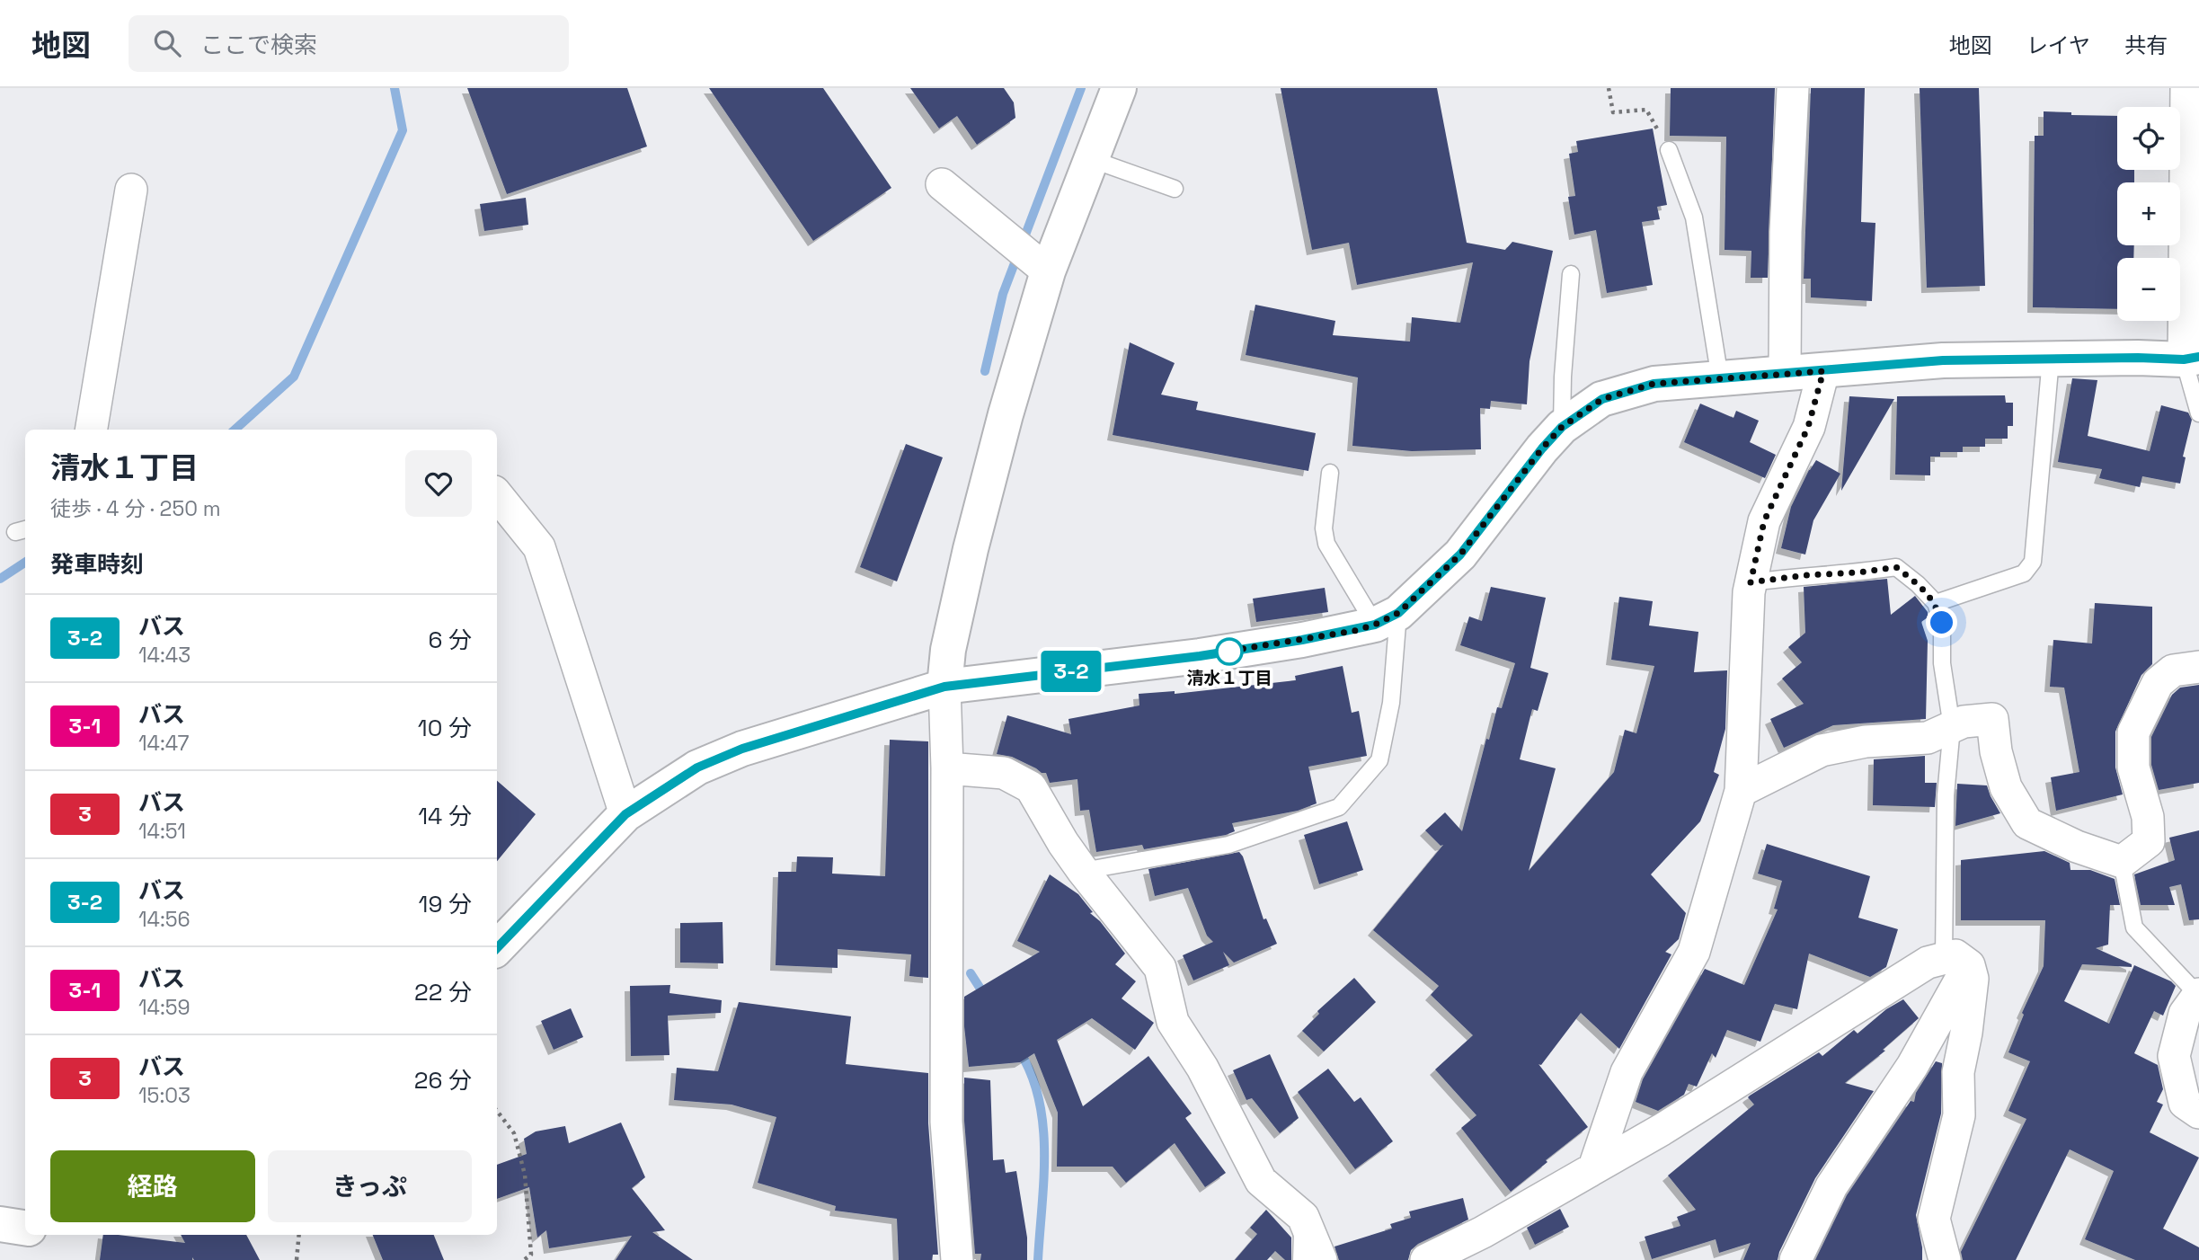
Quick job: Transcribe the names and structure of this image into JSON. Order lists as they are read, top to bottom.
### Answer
{
  "places": ["清水１丁目"],
  "lines": ["bus line 3-2"],
  "page": {
    "header": "地図",
    "search": "ここで検索",
    "nav": ["地図", "レイヤ", "共有"],
    "on_map": "3-2",
    "map_buttons": ["+", "−"],
    "heading": [
      ["清水１丁目", "徒歩 · 4 分 · 250 m"],
      "発車時刻"
    ],
    "list": [
      {
        "mark": "3-2",
        "name": "バス",
        "note": "14:43",
        "value": "6 分"
      },
      {
        "mark": "3-1",
        "name": "バス",
        "note": "14:47",
        "value": "10 分"
      },
      {
        "mark": "3",
        "name": "バス",
        "note": "14:51",
        "value": "14 分"
      },
      {
        "mark": "3-2",
        "name": "バス",
        "note": "14:56",
        "value": "19 分"
      },
      {
        "mark": "3-1",
        "name": "バス",
        "note": "14:59",
        "value": "22 分"
      },
      {
        "mark": "3",
        "name": "バス",
        "note": "15:03",
        "value": "26 分"
      }
    ],
    "buttons": ["経路", "きっぷ"]
  }
}
